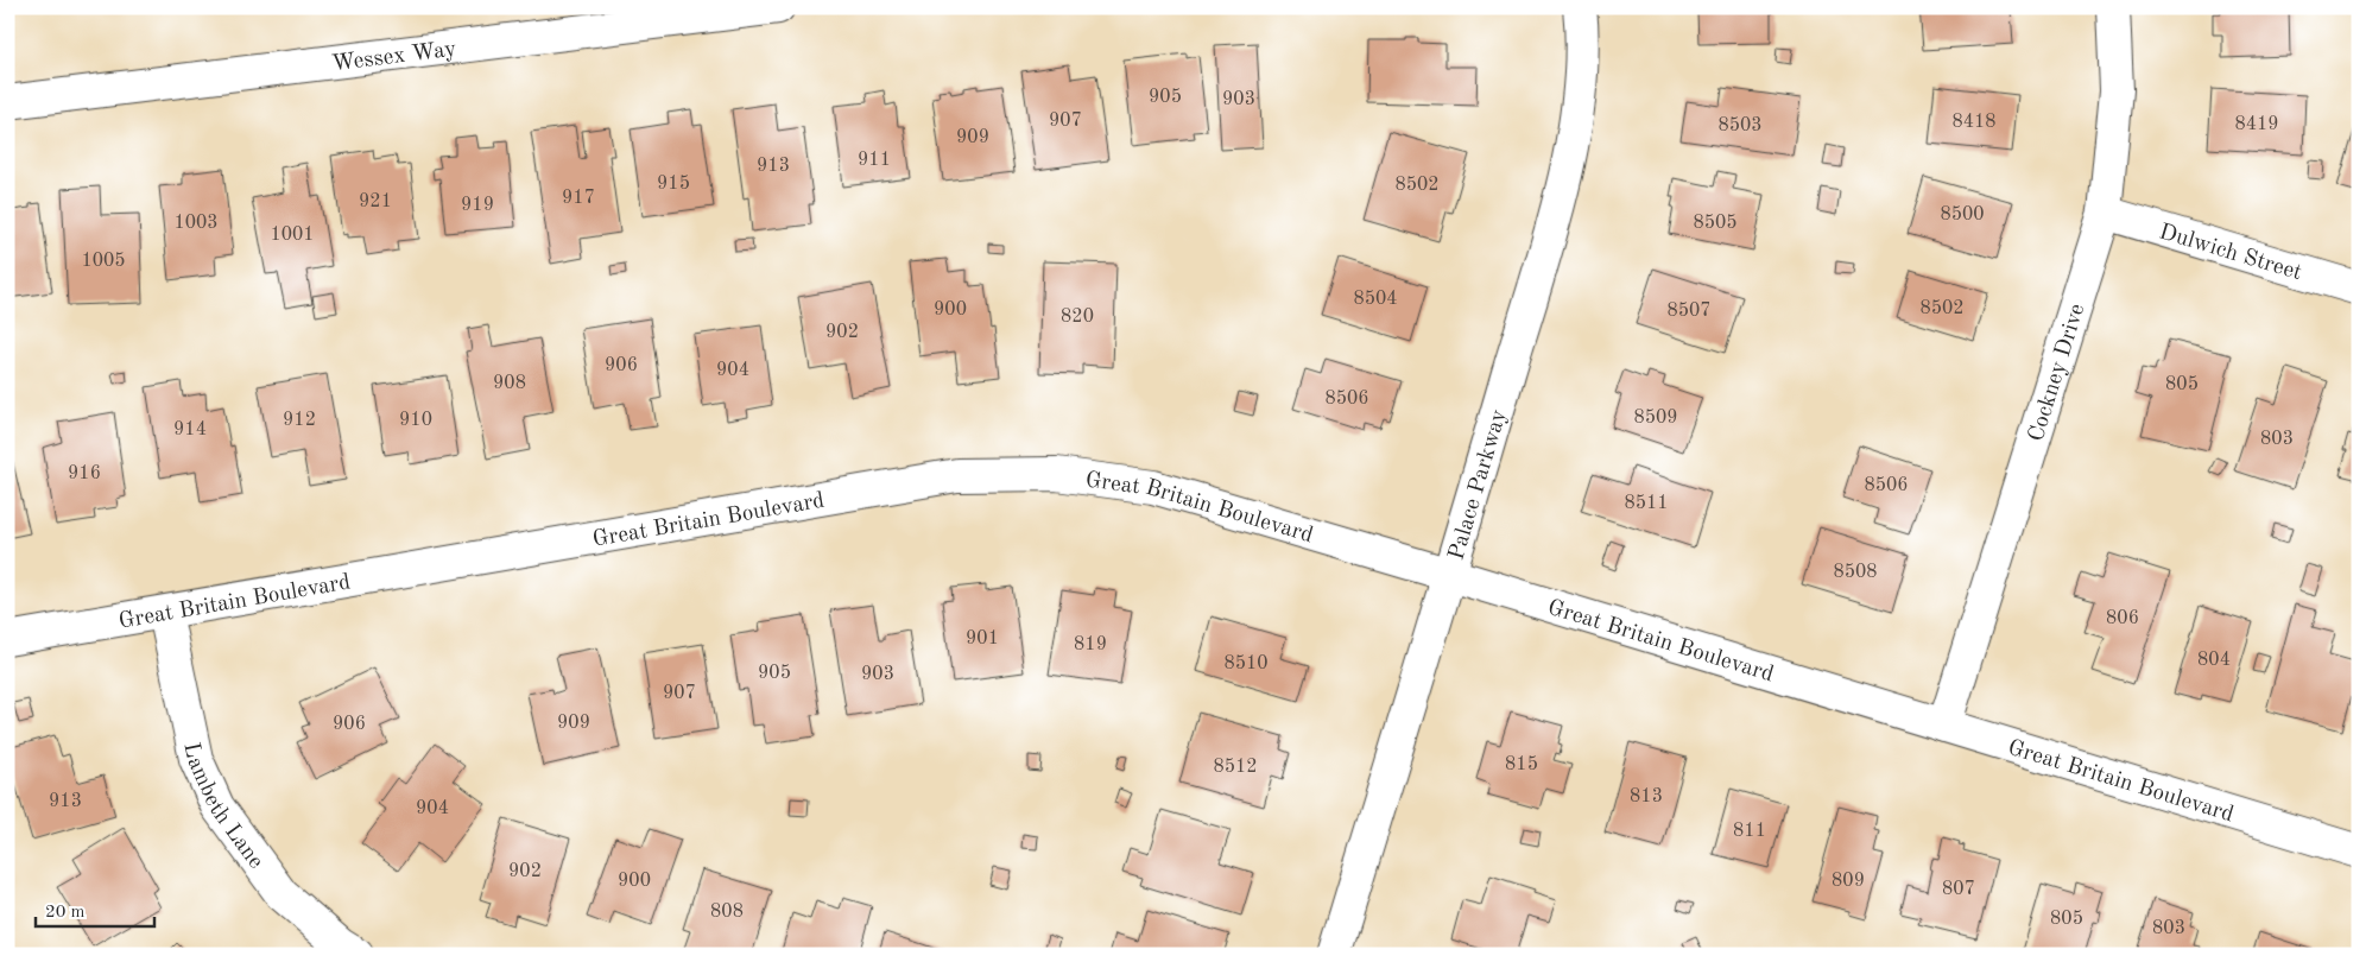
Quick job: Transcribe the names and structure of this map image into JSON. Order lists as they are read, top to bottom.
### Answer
{
  "streets": {
    "street": [
      "Wessex Way",
      "Dulwich Street",
      "Cockney Drive",
      "Palace Parkway",
      "Great Britain Boulevard",
      "Lambeth Lane"
    ]
  },
  "crossings": [
    ["Dulwich Street", "Cockney Drive"],
    ["Cockney Drive", "Great Britain Boulevard"],
    ["Palace Parkway", "Great Britain Boulevard"],
    ["Great Britain Boulevard", "Lambeth Lane"]
  ],
  "house_numbers": [
    "905",
    "903",
    "907",
    "8418",
    "8419",
    "8503",
    "909",
    "911",
    "913",
    "915",
    "8502",
    "917",
    "921",
    "919",
    "8500",
    "1003",
    "8505",
    "1001",
    "1005",
    "8504",
    "8502",
    "900",
    "8507",
    "820",
    "902",
    "906",
    "904",
    "908",
    "805",
    "8506",
    "8509",
    "912",
    "910",
    "914",
    "803",
    "916",
    "8506",
    "8511",
    "8508",
    "806",
    "901",
    "819",
    "804",
    "8510",
    "905",
    "903",
    "907",
    "909",
    "906",
    "815",
    "8512",
    "813",
    "913",
    "904",
    "811",
    "902",
    "900",
    "809",
    "807",
    "808",
    "805",
    "803"
  ],
  "scale_bar": "20 m"
}
